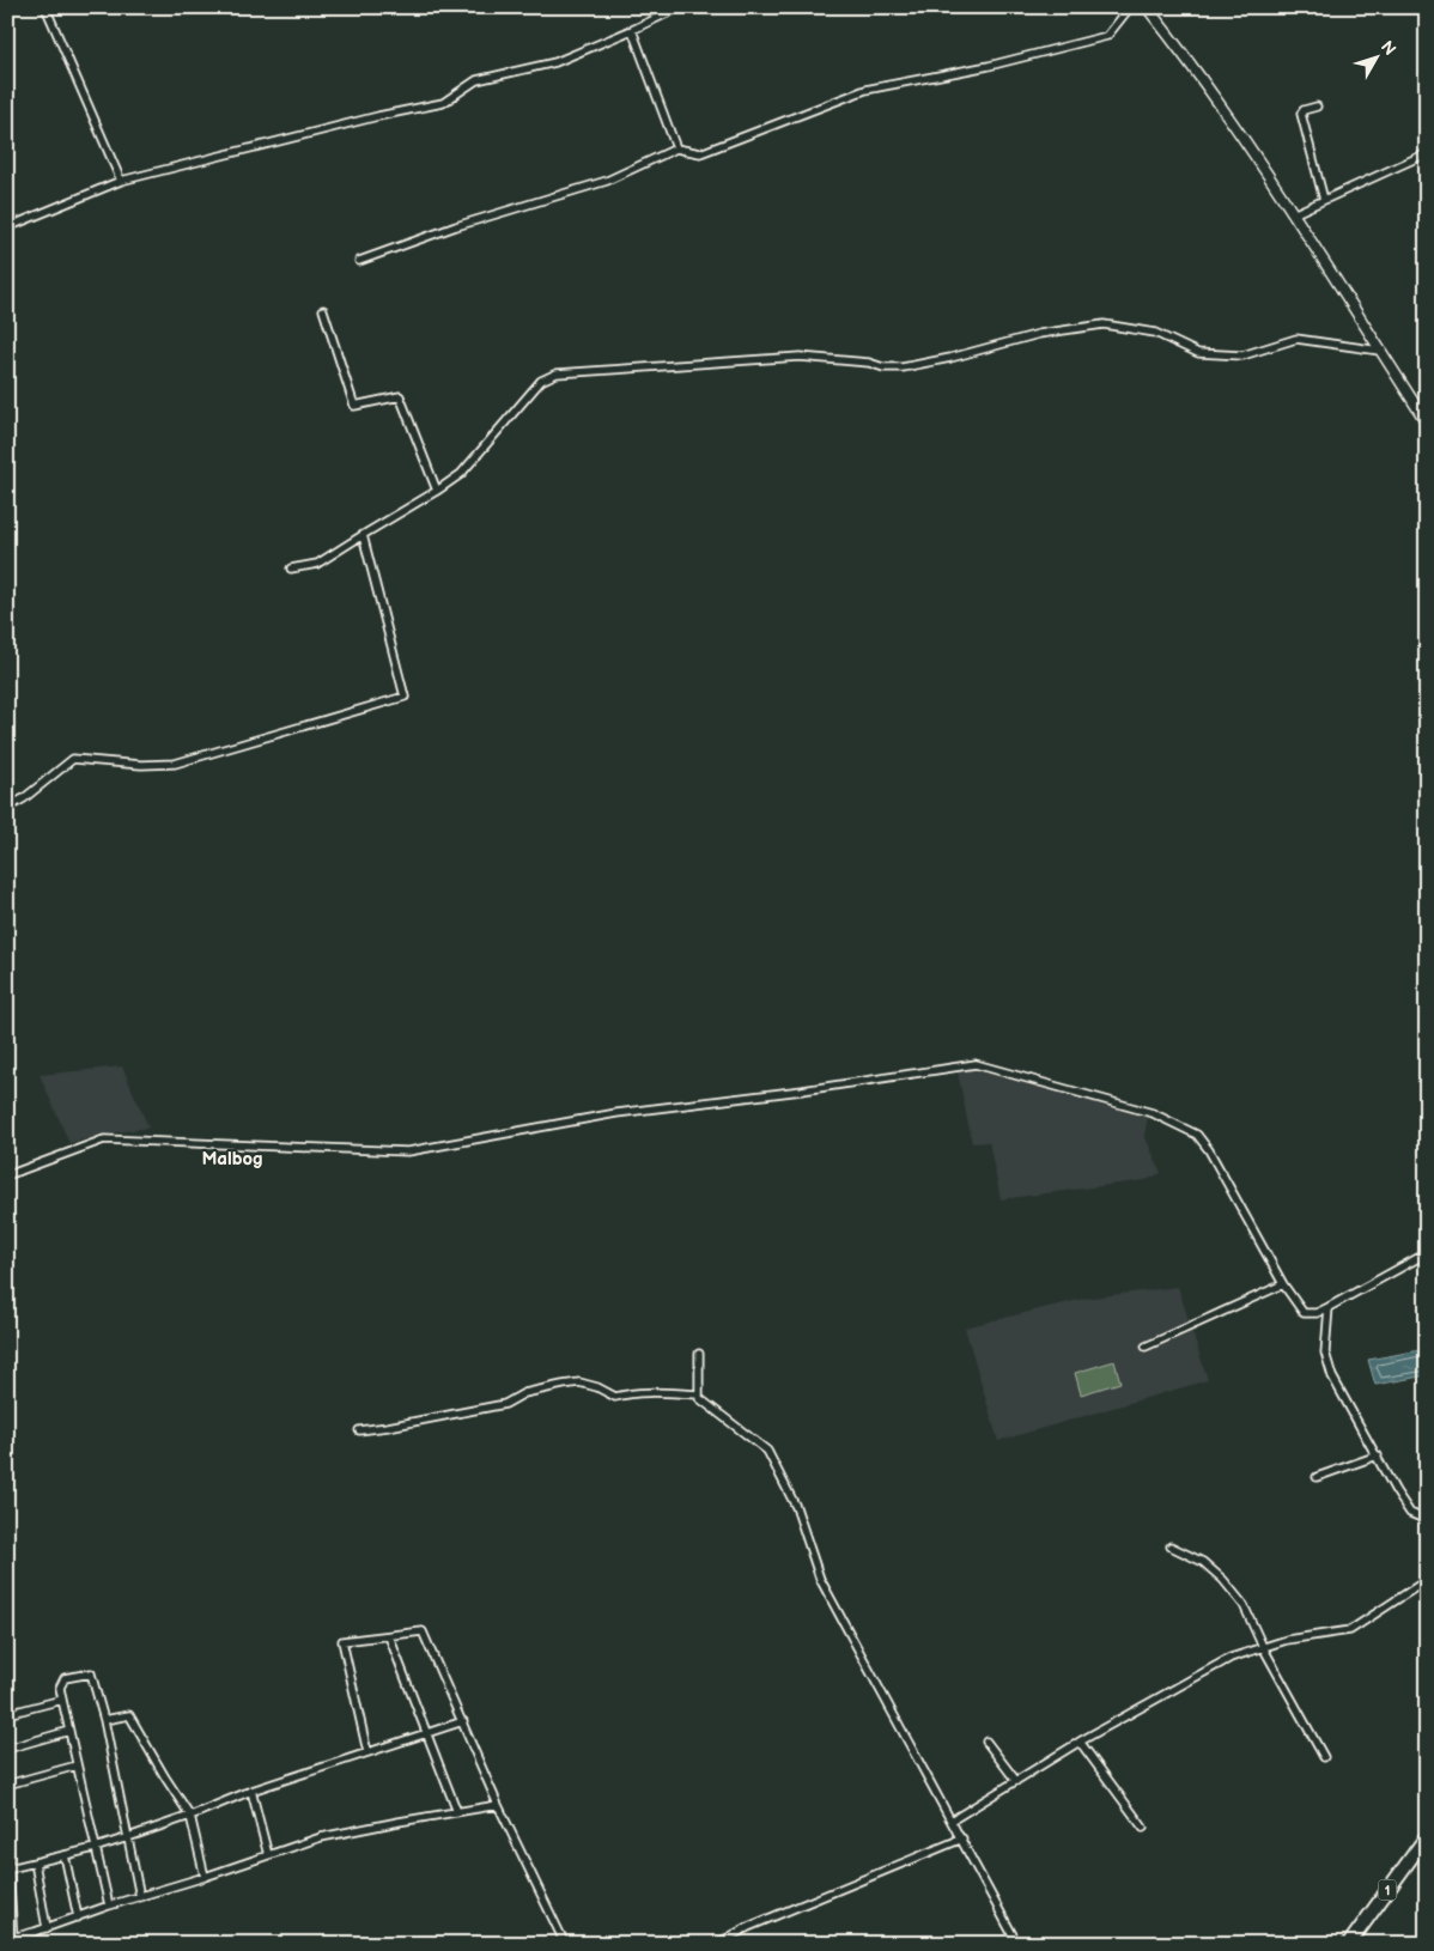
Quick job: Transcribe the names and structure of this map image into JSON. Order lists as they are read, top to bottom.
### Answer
{
  "streets": {
    "highway": ["1"]
  },
  "districts": ["Malbog"],
  "north": "top right"
}
